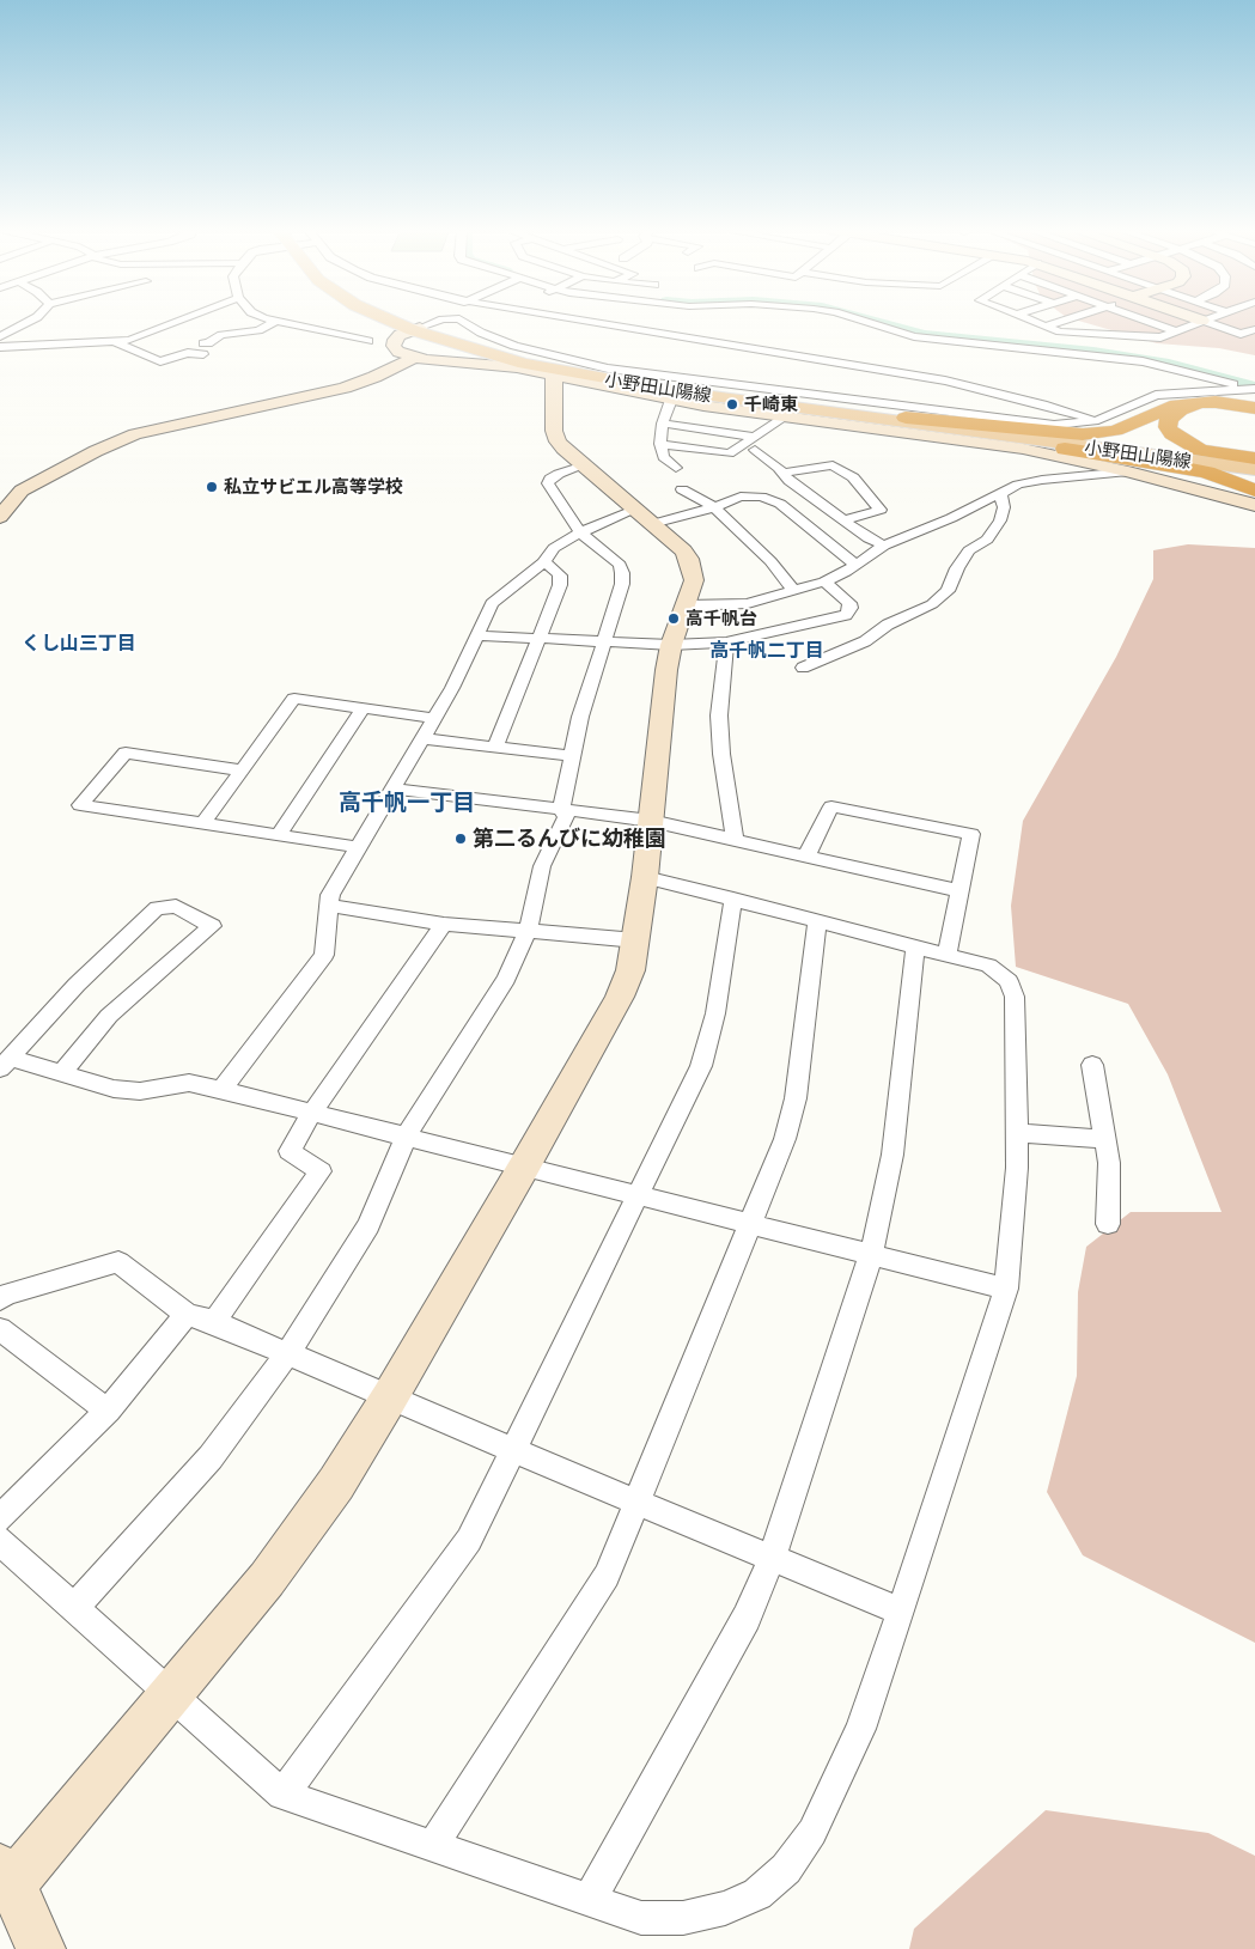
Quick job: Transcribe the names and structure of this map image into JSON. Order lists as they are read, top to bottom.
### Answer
{
  "streets": {
    "main road": ["小野田山陽線"]
  },
  "districts": ["くし山三丁目", "高千帆二丁目", "高千帆一丁目"],
  "places": [
    "千崎東",
    "私立サビエル高等学校",
    "高千帆台",
    "第二るんびに幼稚園"
  ]
}
